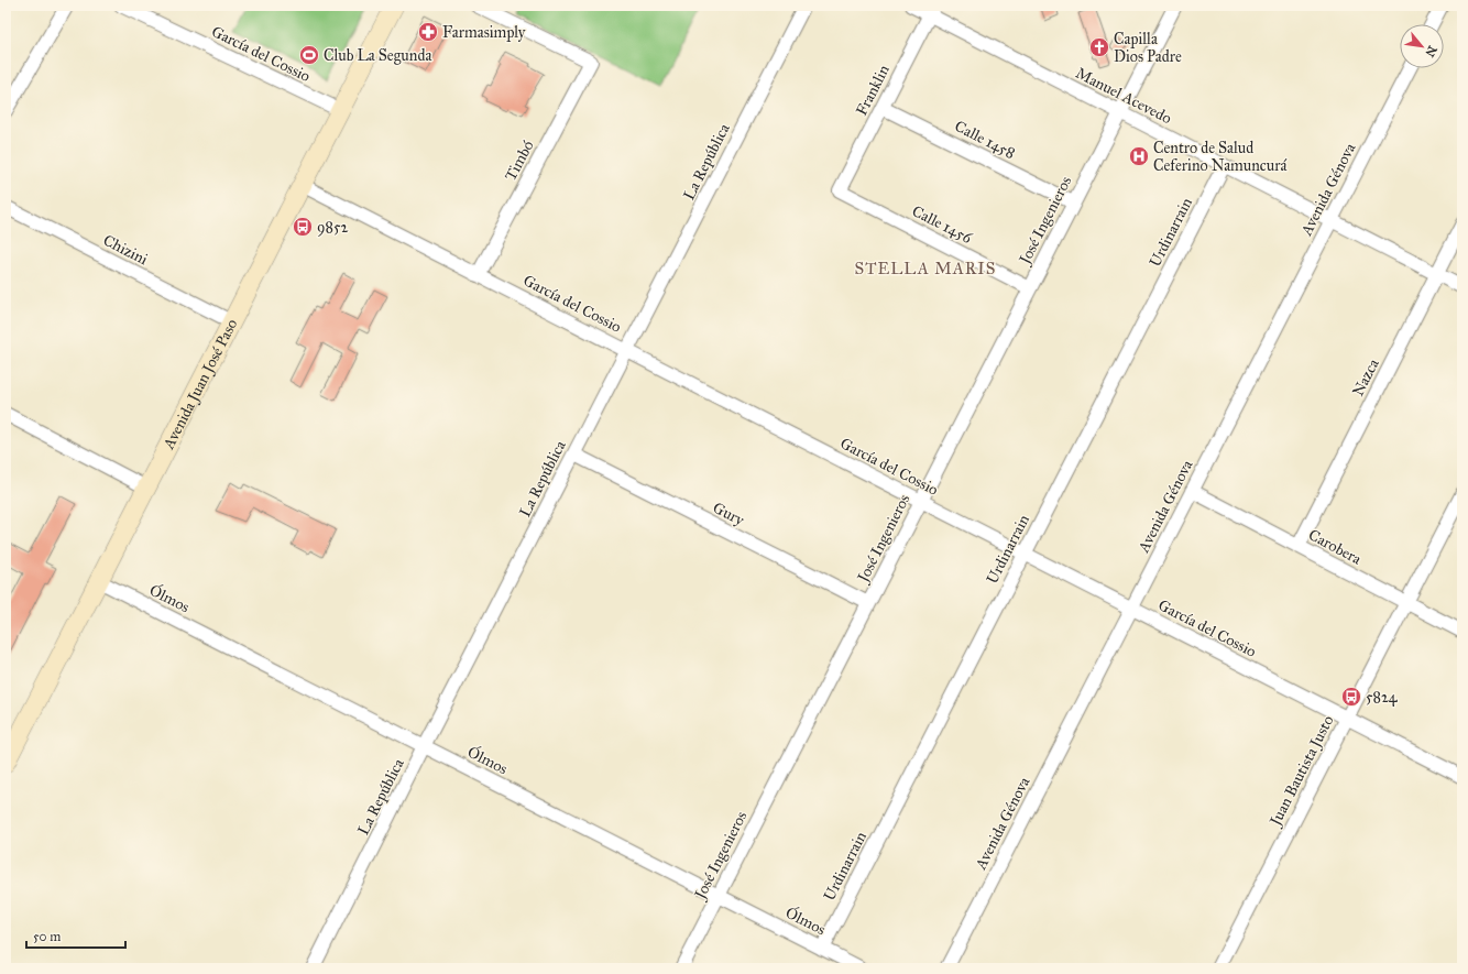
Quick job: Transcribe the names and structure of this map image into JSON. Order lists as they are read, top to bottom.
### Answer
{
  "streets": {
    "main road": ["Avenida Juan José Paso"],
    "street": [
      "García del Cossio",
      "Franklin",
      "Manuel Acevedo",
      "Calle 1458",
      "Timbó",
      "La República",
      "Avenida Génova",
      "José Ingenieros",
      "Calle 1456",
      "Urdinarrain",
      "Chizini",
      "Nazca",
      "Gury",
      "Carobera",
      "Ólmos",
      "Juan Bautista Justo"
    ]
  },
  "crossings": [
    ["García del Cossio", "Timbó"],
    ["García del Cossio", "La República"],
    ["García del Cossio", "Avenida Génova"],
    ["García del Cossio", "José Ingenieros"],
    ["García del Cossio", "Urdinarrain"],
    ["García del Cossio", "Avenida Juan José Paso"],
    ["García del Cossio", "Juan Bautista Justo"],
    ["Franklin", "Manuel Acevedo"],
    ["Franklin", "Calle 1458"],
    ["Franklin", "Calle 1456"],
    ["Manuel Acevedo", "Avenida Génova"],
    ["Manuel Acevedo", "José Ingenieros"],
    ["Manuel Acevedo", "Urdinarrain"],
    ["Manuel Acevedo", "Nazca"],
    ["Calle 1458", "José Ingenieros"],
    ["La República", "Gury"],
    ["La República", "Ólmos"],
    ["Avenida Génova", "Carobera"],
    ["José Ingenieros", "Calle 1456"],
    ["José Ingenieros", "Gury"],
    ["José Ingenieros", "Ólmos"],
    ["Urdinarrain", "Ólmos"],
    ["Chizini", "Avenida Juan José Paso"],
    ["Nazca", "Carobera"],
    ["Avenida Juan José Paso", "Ólmos"],
    ["Carobera", "Juan Bautista Justo"]
  ],
  "districts": ["STELLA MARIS"],
  "places": {
    "pharmacy": ["Farmasimply"],
    "church": ["Capilla Dios Padre"],
    "sports": ["Club La Segunda"],
    "hospital": ["Centro de Salud Ceferino Namuncurá"],
    "bus stop": ["9852", "5824"]
  },
  "scale_bar": "50 m",
  "north": "bottom right"
}
